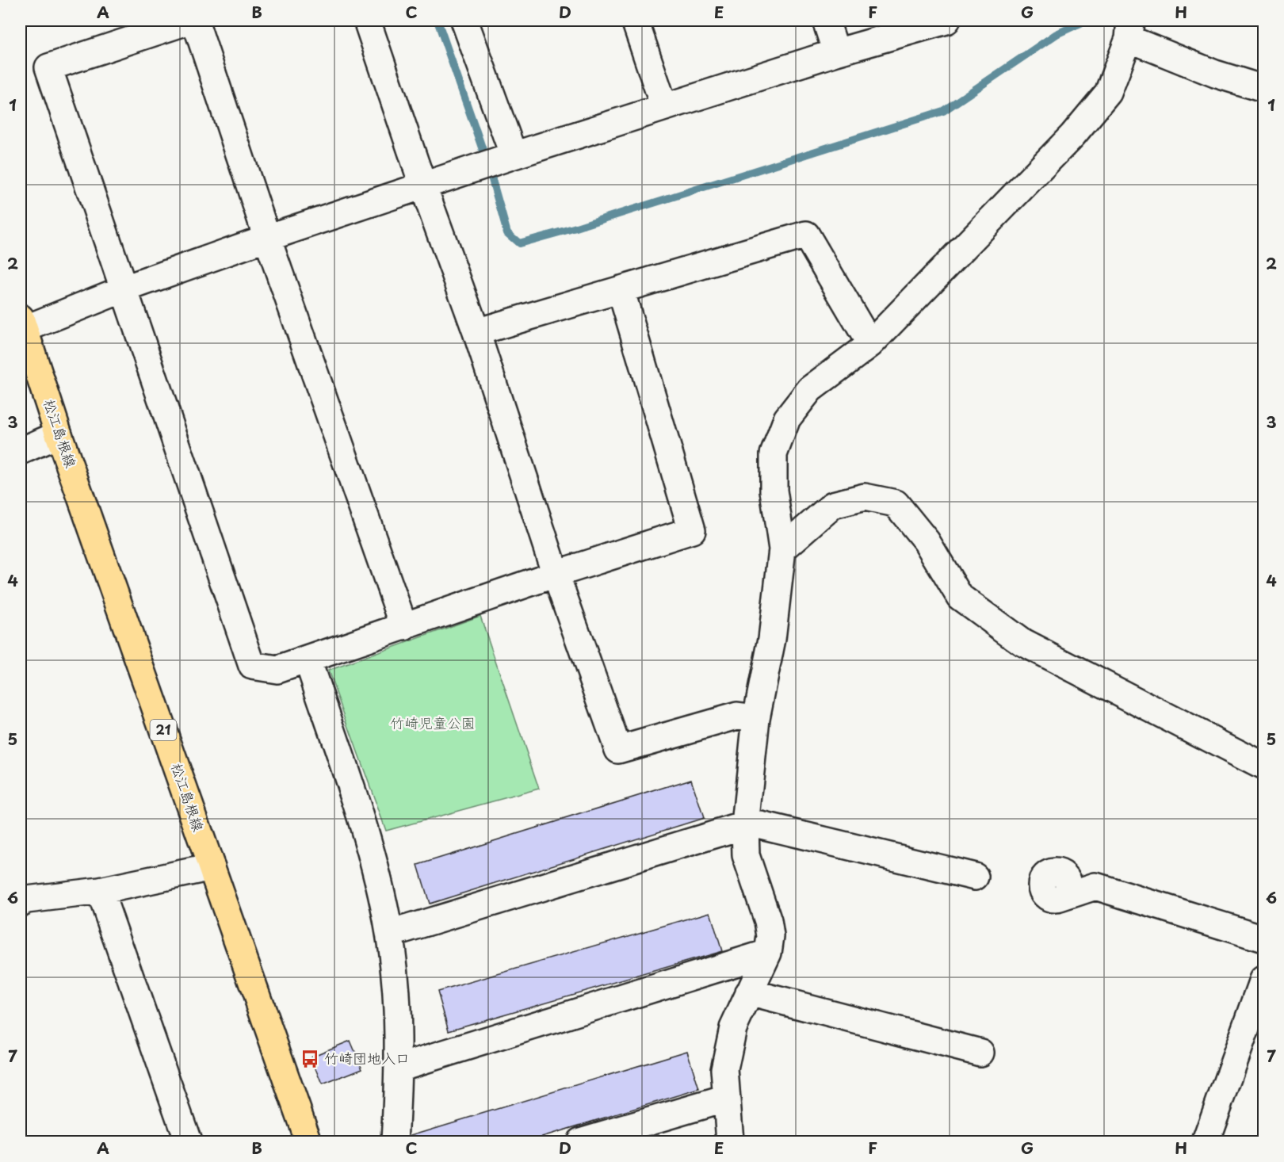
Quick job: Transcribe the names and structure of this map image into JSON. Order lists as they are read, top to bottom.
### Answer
{
  "streets": {
    "main road": ["松江島根線", "21"]
  },
  "parks": ["竹崎児童公園"],
  "places": {
    "bus stop": ["竹崎団地入口"]
  },
  "grid": {
    "columns": [
      "A",
      "B",
      "C",
      "D",
      "E",
      "F",
      "G",
      "H"
    ],
    "rows": [
      "1",
      "2",
      "3",
      "4",
      "5",
      "6",
      "7"
    ]
  }
}
